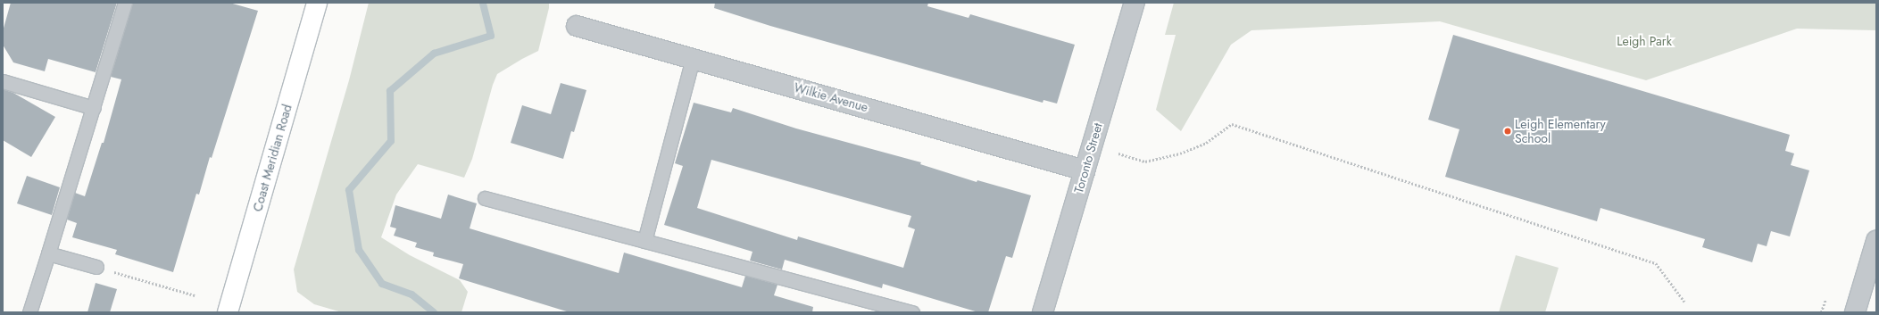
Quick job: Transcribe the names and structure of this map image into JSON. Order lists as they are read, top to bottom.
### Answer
{
  "streets": {
    "main road": ["Coast Meridian Road"],
    "street": ["Wilkie Avenue", "Toronto Street"]
  },
  "crossings": [
    ["Wilkie Avenue", "Toronto Street"]
  ],
  "parks": ["Leigh Park"],
  "places": ["Leigh Elementary School"]
}
